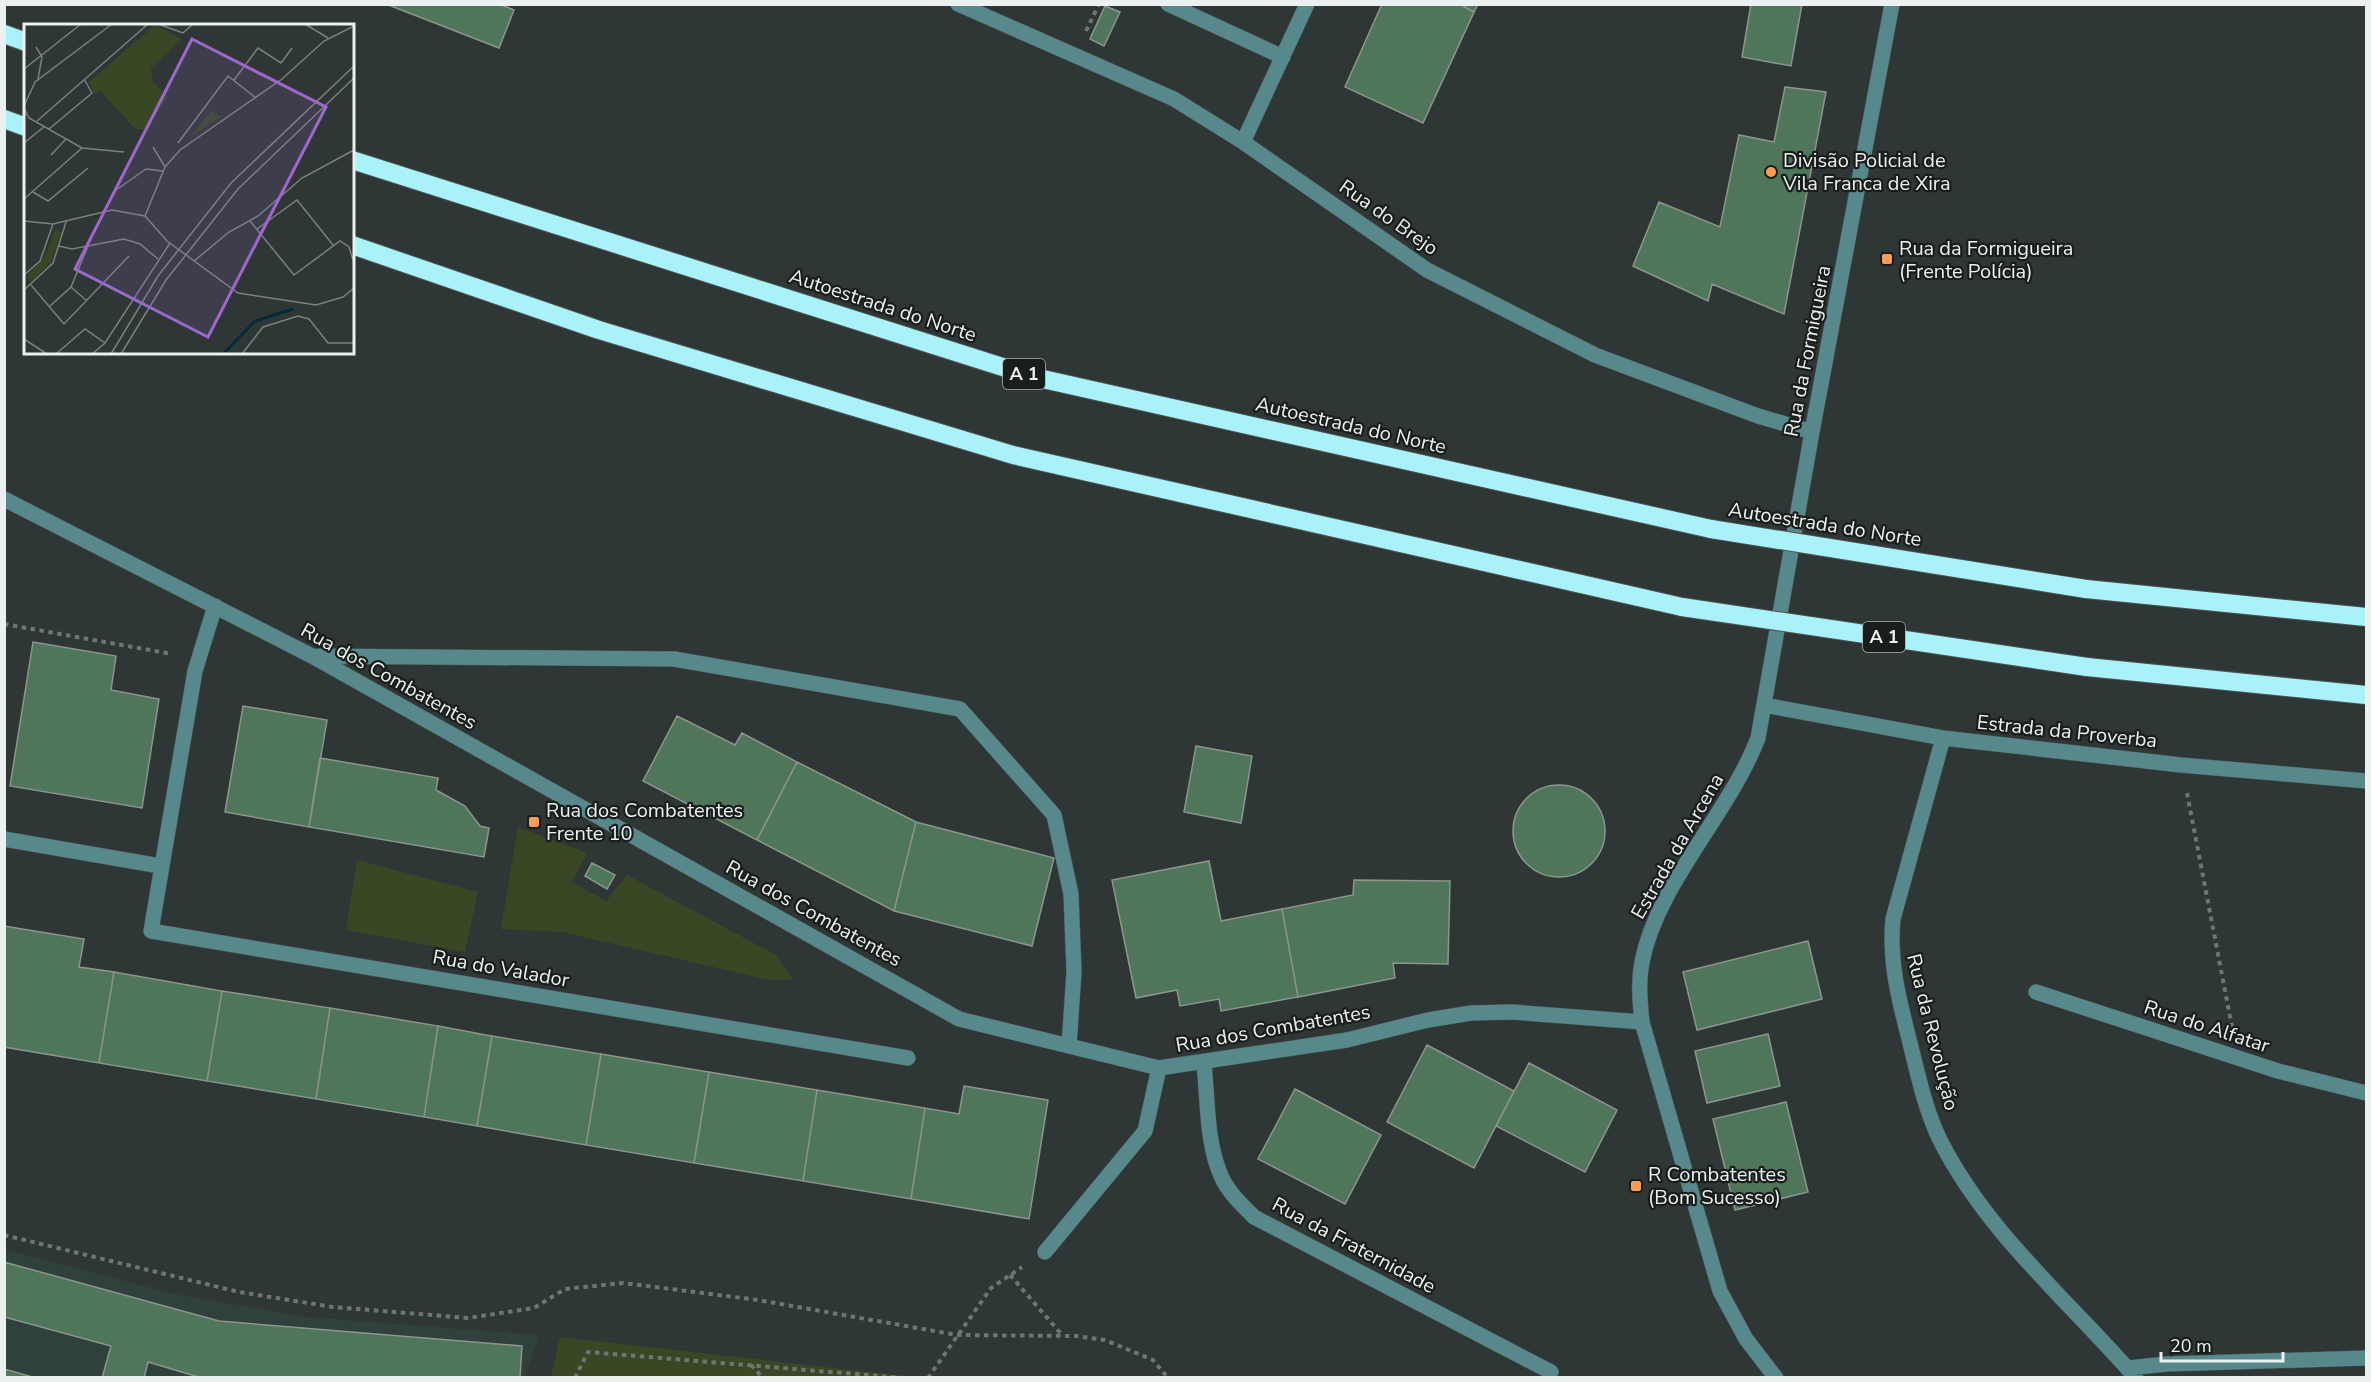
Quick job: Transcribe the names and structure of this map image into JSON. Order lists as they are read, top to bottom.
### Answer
{
  "streets": {
    "highway": ["Autoestrada do Norte", "A 1"],
    "street": [
      "Rua do Brejo",
      "Rua da Formigueira",
      "Rua dos Combatentes",
      "Estrada da Proverba",
      "Estrada da Arcena",
      "Rua do Valador",
      "Rua do Alfatar",
      "Rua da Revolução",
      "Rua da Fraternidade"
    ]
  },
  "crossings": [
    ["Rua do Brejo", "Rua da Formigueira"],
    ["Rua da Formigueira", "Estrada da Proverba"],
    ["Rua da Formigueira", "Estrada da Arcena"],
    ["Rua dos Combatentes", "Estrada da Arcena"],
    ["Rua dos Combatentes", "Rua do Valador"],
    ["Rua dos Combatentes", "Rua da Fraternidade"],
    ["Estrada da Proverba", "Estrada da Arcena"],
    ["Estrada da Proverba", "Rua da Revolução"]
  ],
  "places": {
    "other": ["Divisão Policial de Vila Franca de Xira"],
    "transit": ["Rua da Formigueira (Frente Polícia)", "Rua dos Combatentes Frente 10", "R Combatentes (Bom Sucesso)"]
  },
  "scale_bar": "20 m"
}
